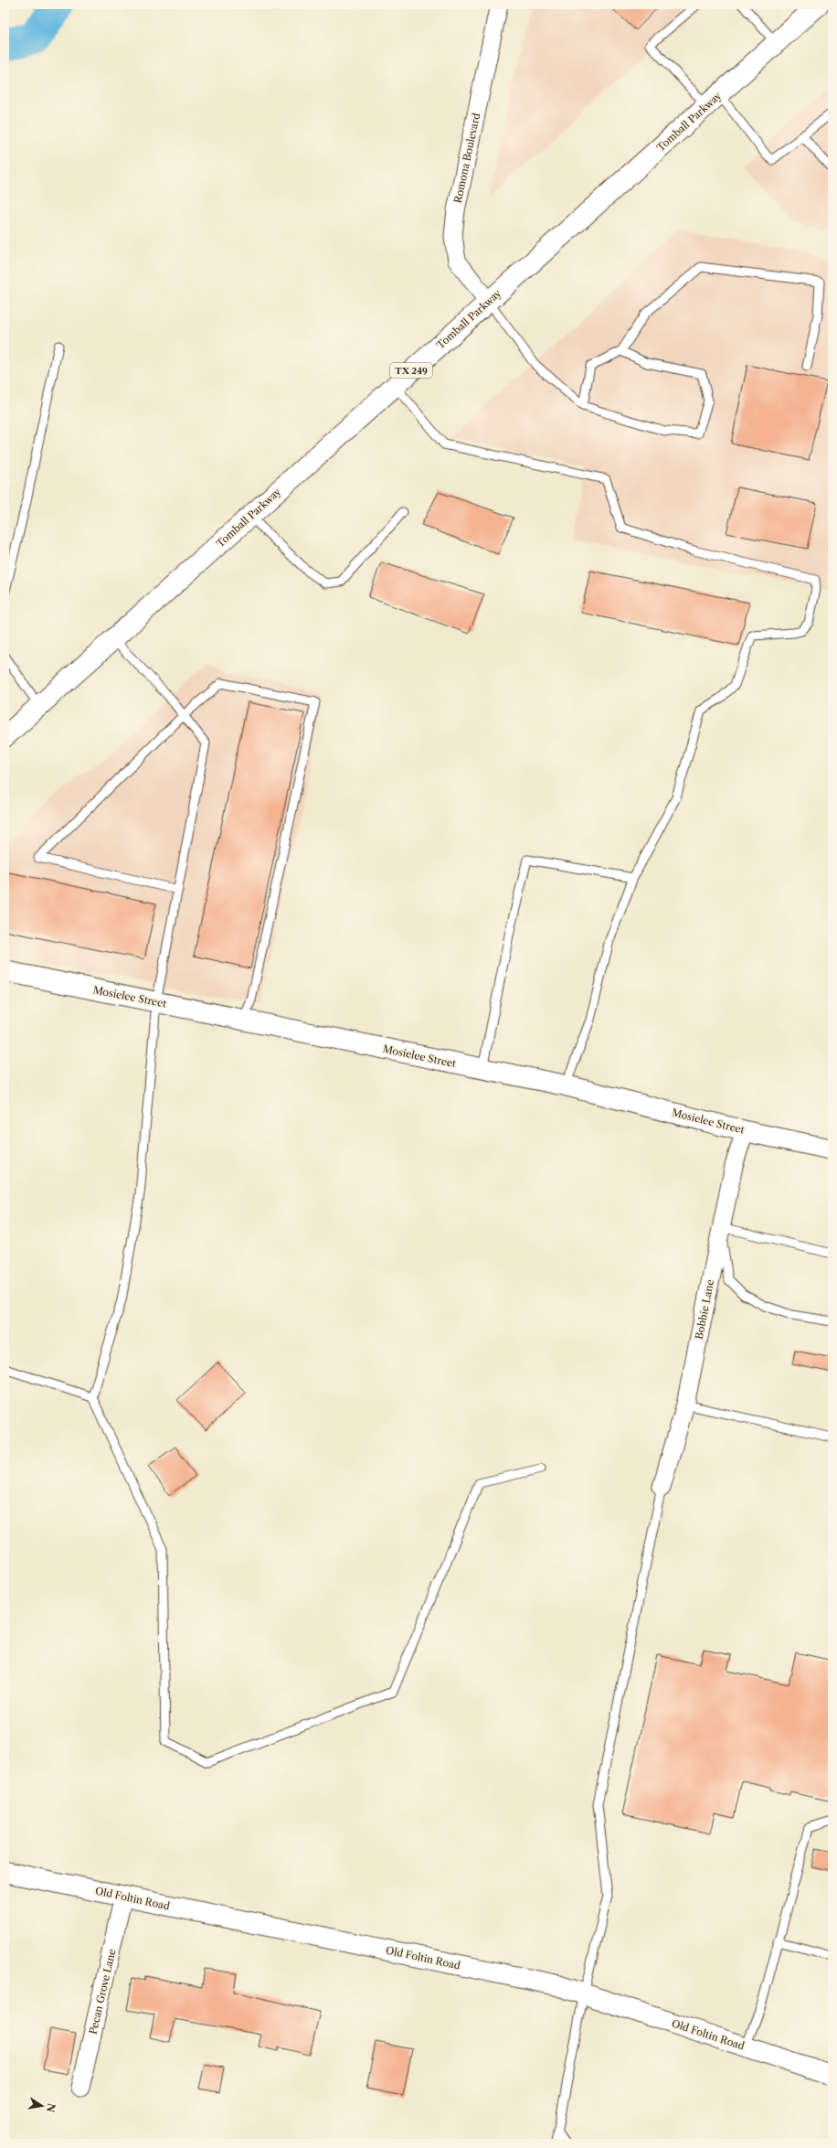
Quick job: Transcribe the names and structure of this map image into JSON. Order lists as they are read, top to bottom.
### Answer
{
  "streets": {
    "street": [
      "Tomball Parkway",
      "Romona Boulevard",
      "TX 249",
      "Mosielee Street",
      "Bobbie Lane",
      "Old Foltin Road",
      "Pecan Grove Lane"
    ]
  },
  "crossings": [
    ["Tomball Parkway", "Romona Boulevard"],
    ["Mosielee Street", "Bobbie Lane"],
    ["Old Foltin Road", "Pecan Grove Lane"]
  ],
  "north": "right"
}
